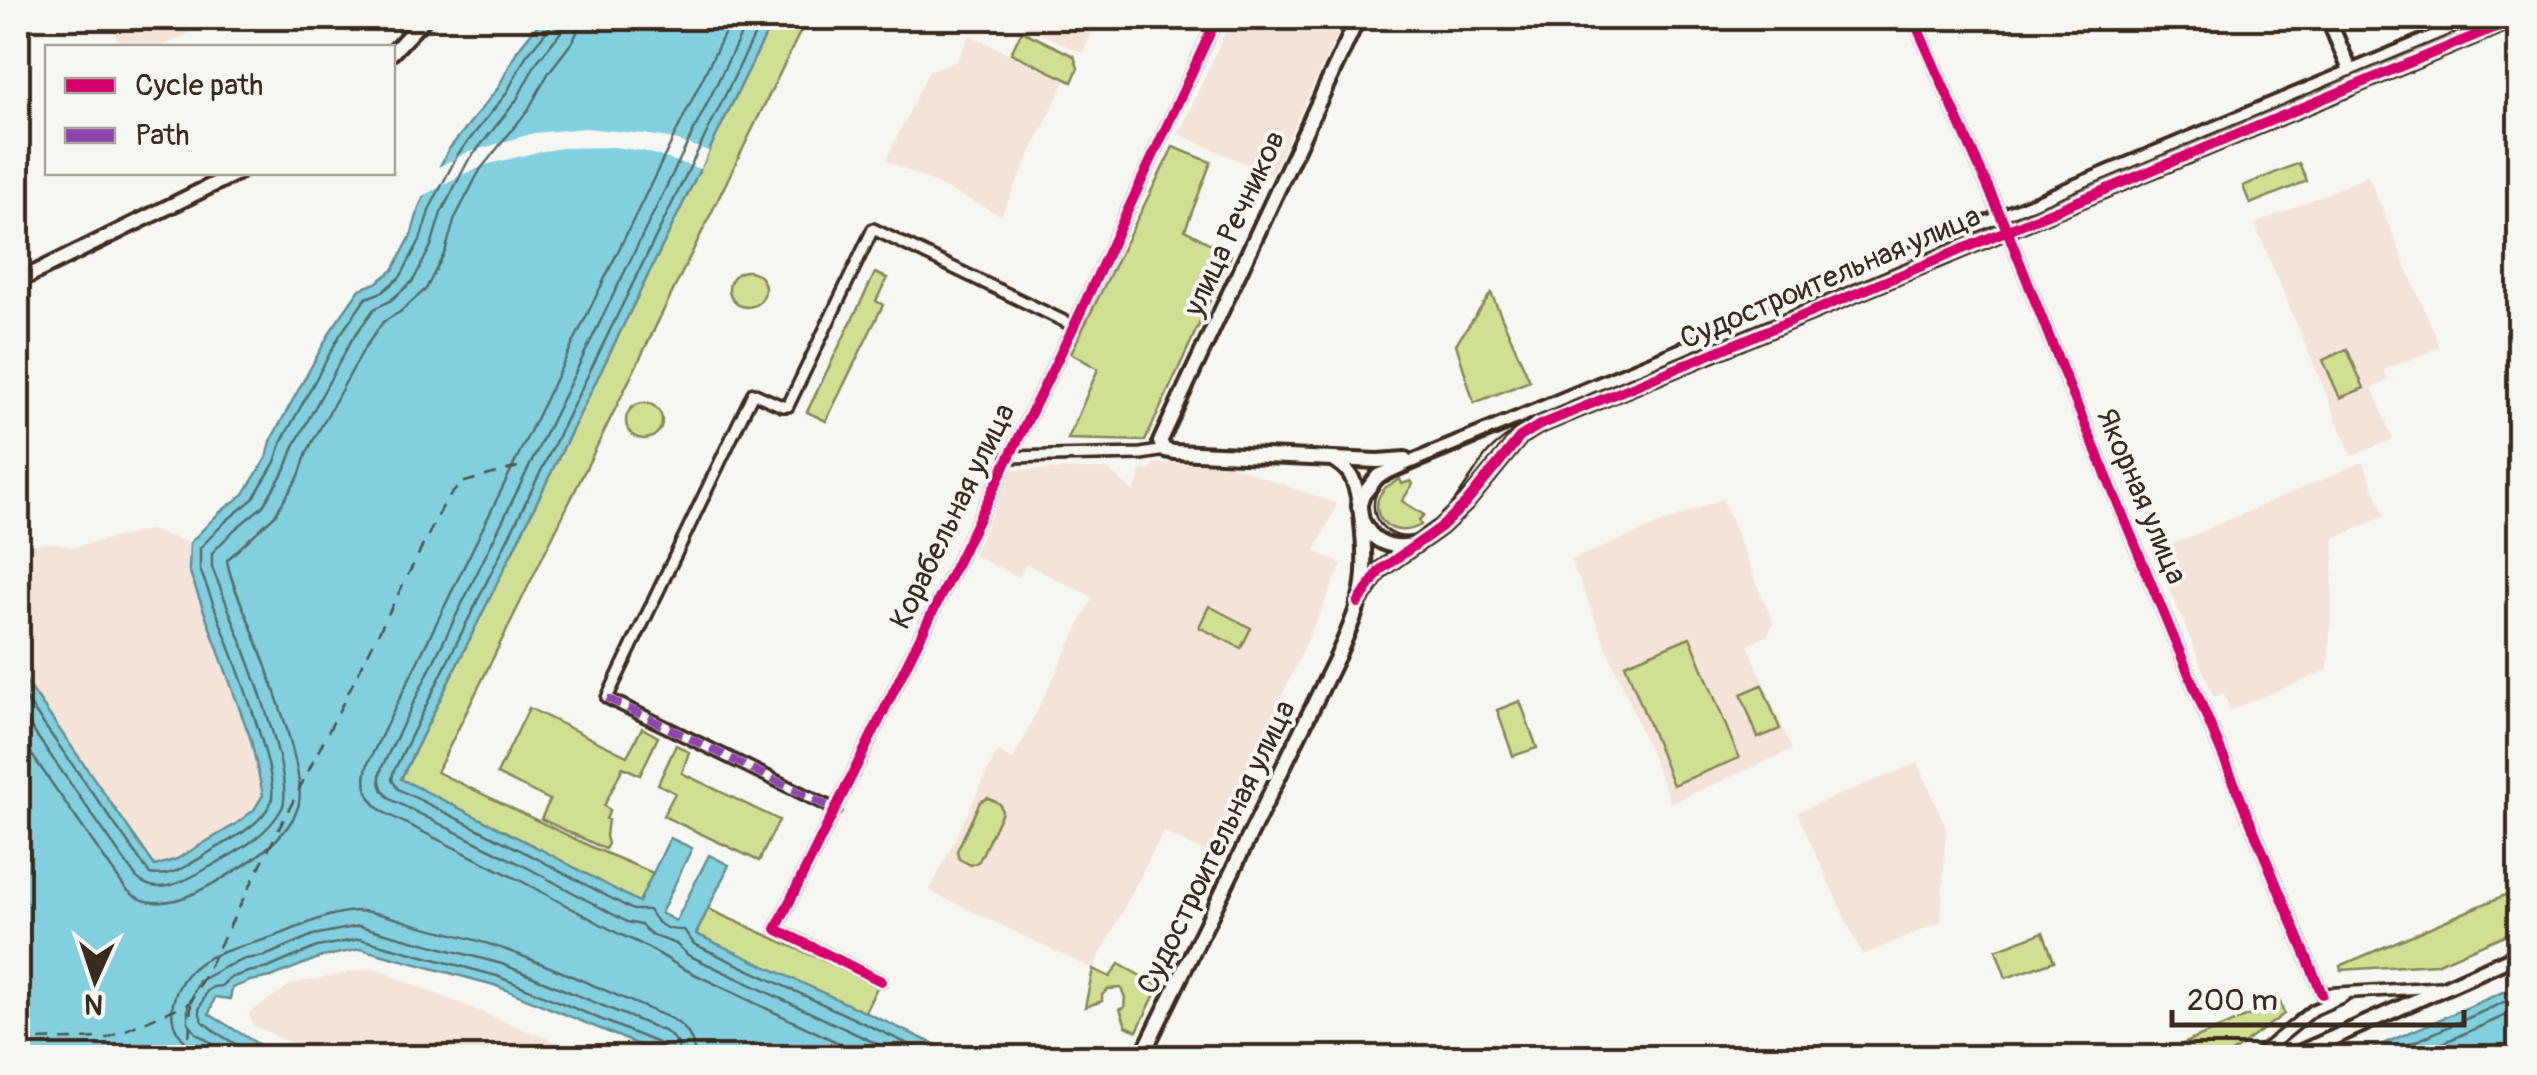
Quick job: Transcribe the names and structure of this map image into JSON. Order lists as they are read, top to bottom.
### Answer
{
  "streets": {
    "street": [
      "улица Речников",
      "Судостроительная улица",
      "Якорная улица",
      "Корабельная улица"
    ]
  },
  "crossings": [
    ["Судостроительная улица", "Якорная улица"]
  ],
  "legend": ["Cycle path", "Path"],
  "scale_bar": "200 m",
  "north": "bottom"
}
